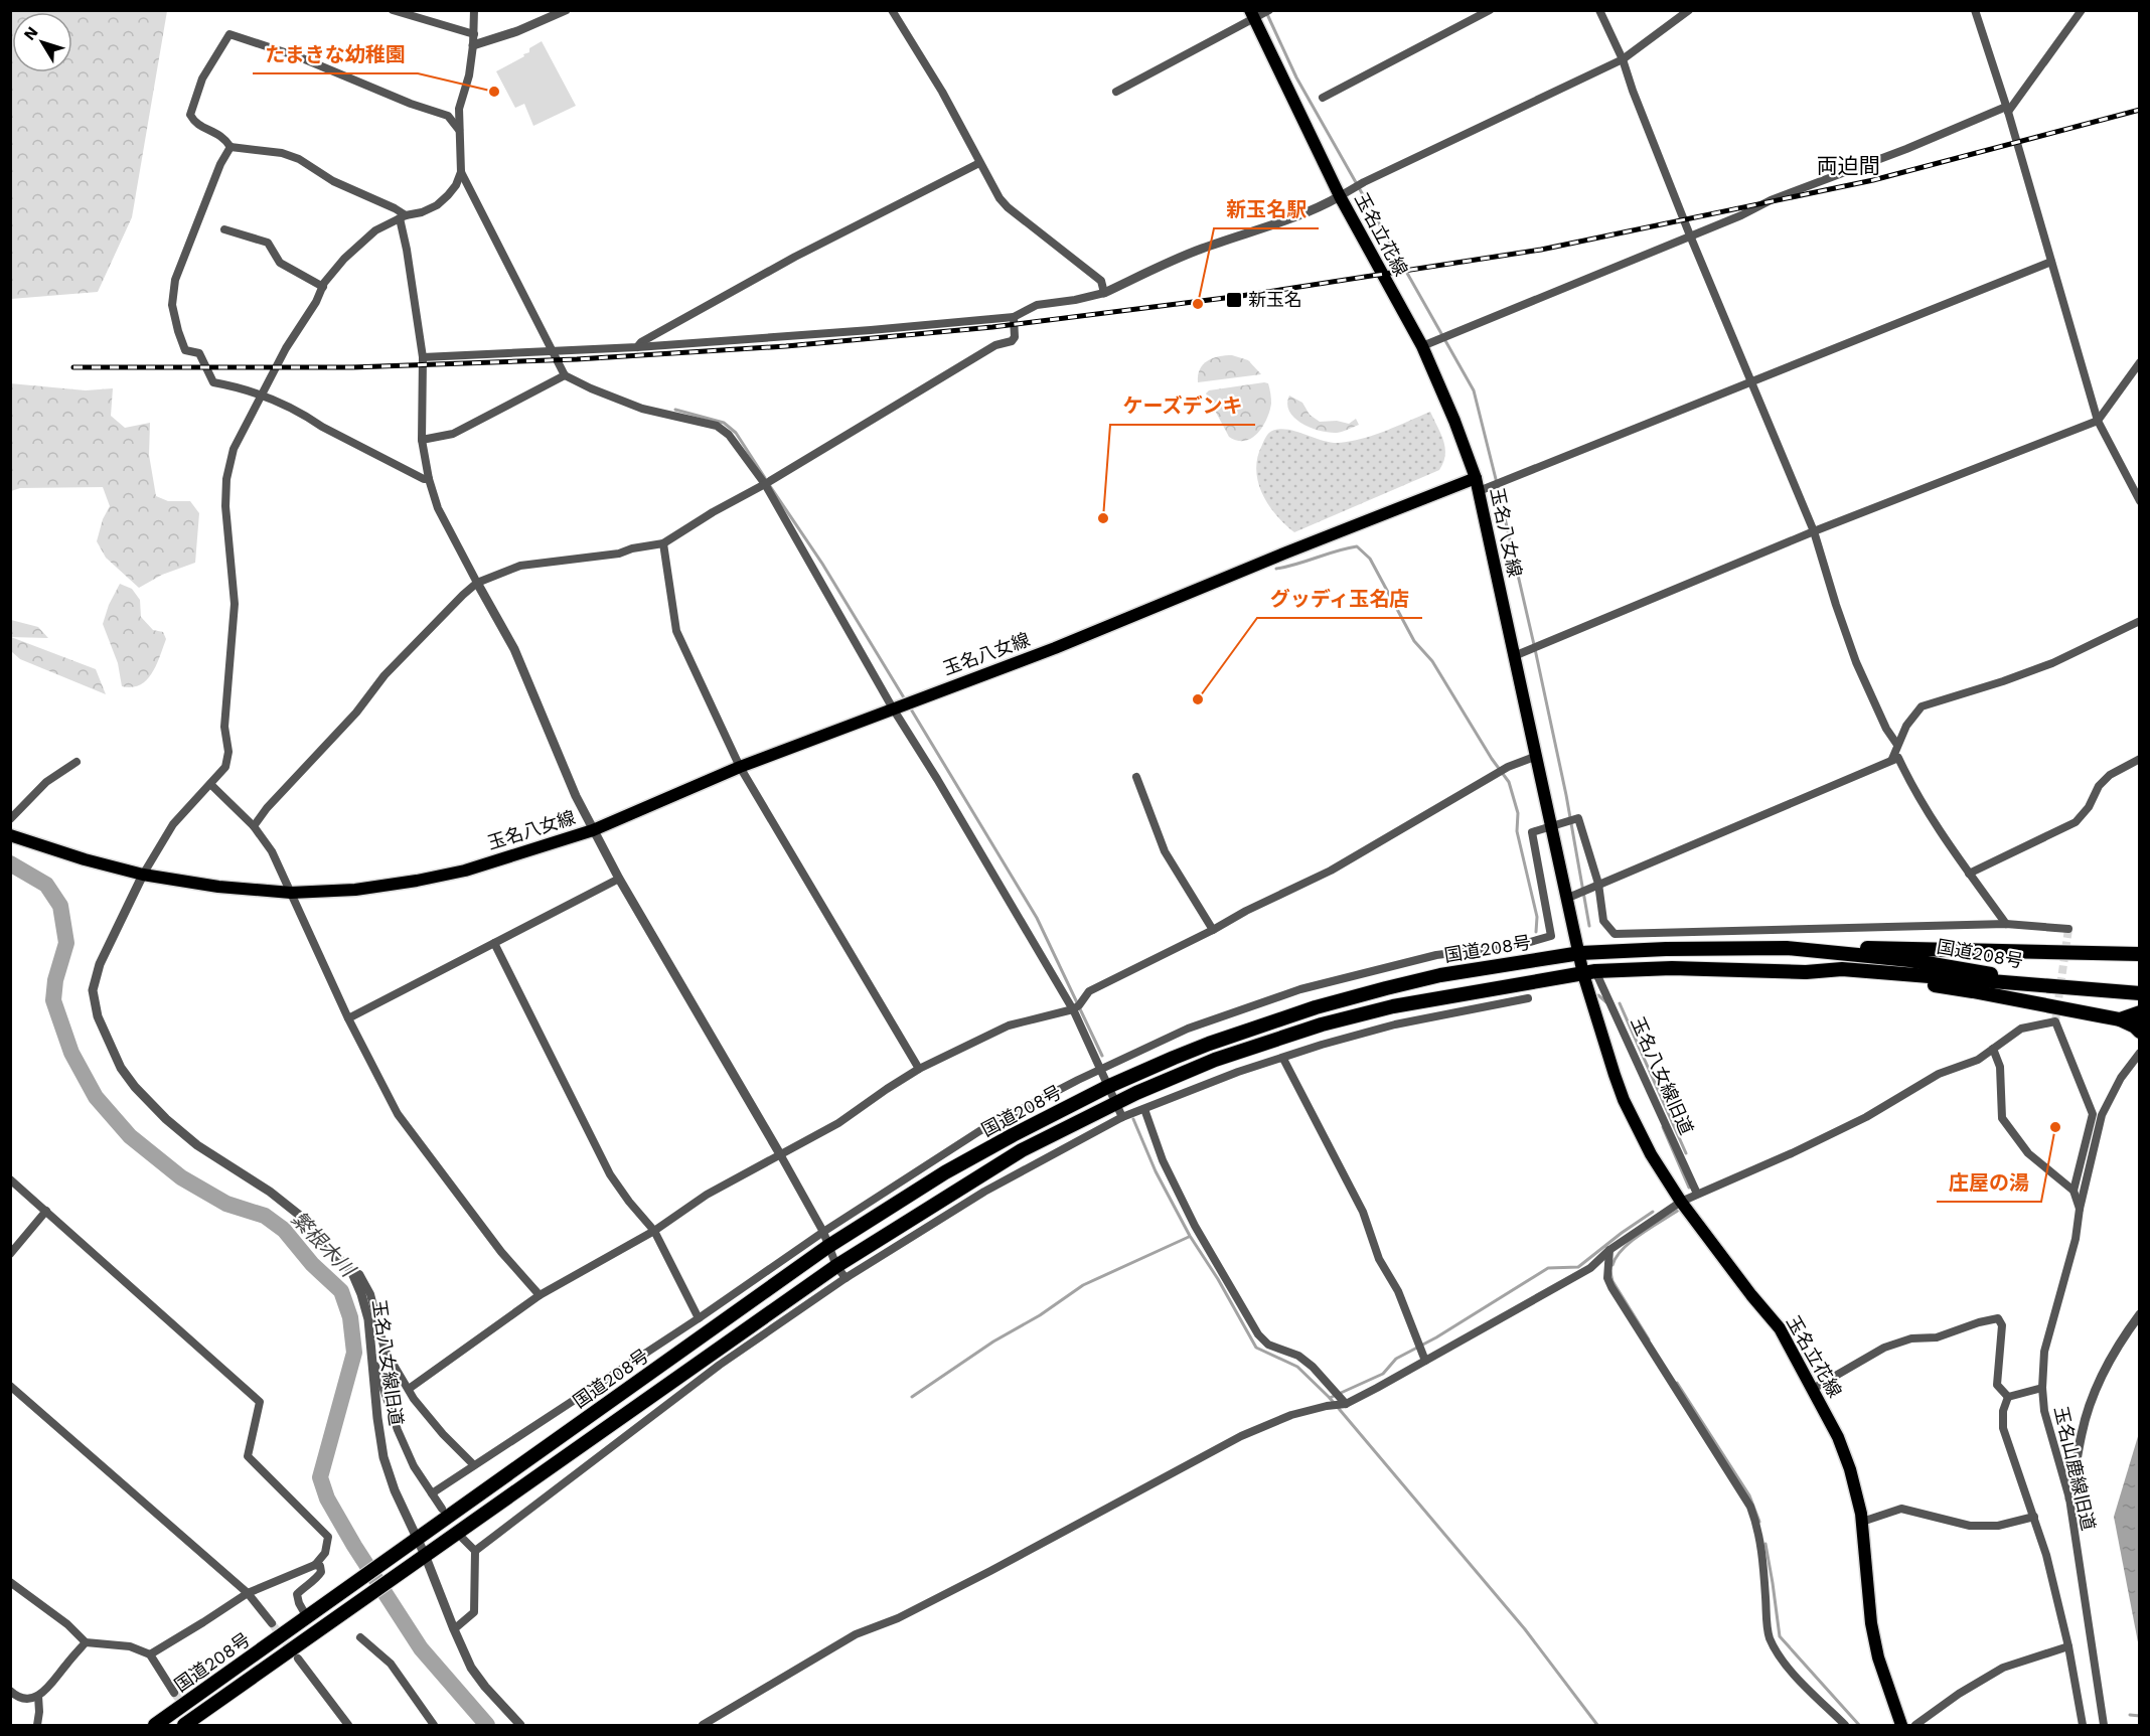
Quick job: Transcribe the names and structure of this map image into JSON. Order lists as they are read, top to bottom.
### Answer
{
  "streets": {
    "highway": ["国道208号"],
    "main road": ["玉名立花線", "玉名八女線"],
    "street": ["玉名八女線旧道", "玉名山鹿線旧道"]
  },
  "crossings": [
    ["玉名立花線", "玉名八女線"],
    ["玉名立花線", "国道208号"],
    ["玉名立花線", "玉名八女線旧道"],
    ["玉名八女線", "国道208号"],
    ["玉名八女線", "玉名八女線旧道"],
    ["国道208号", "玉名八女線旧道"]
  ],
  "districts": ["両迫間"],
  "water": ["繁根木川"],
  "places": {
    "other": [
      "たまきな幼稚園",
      "新玉名駅",
      "ケーズデンキ",
      "グッディ玉名店",
      "庄屋の湯"
    ],
    "transit": ["新玉名"]
  },
  "north": "top left"
}
